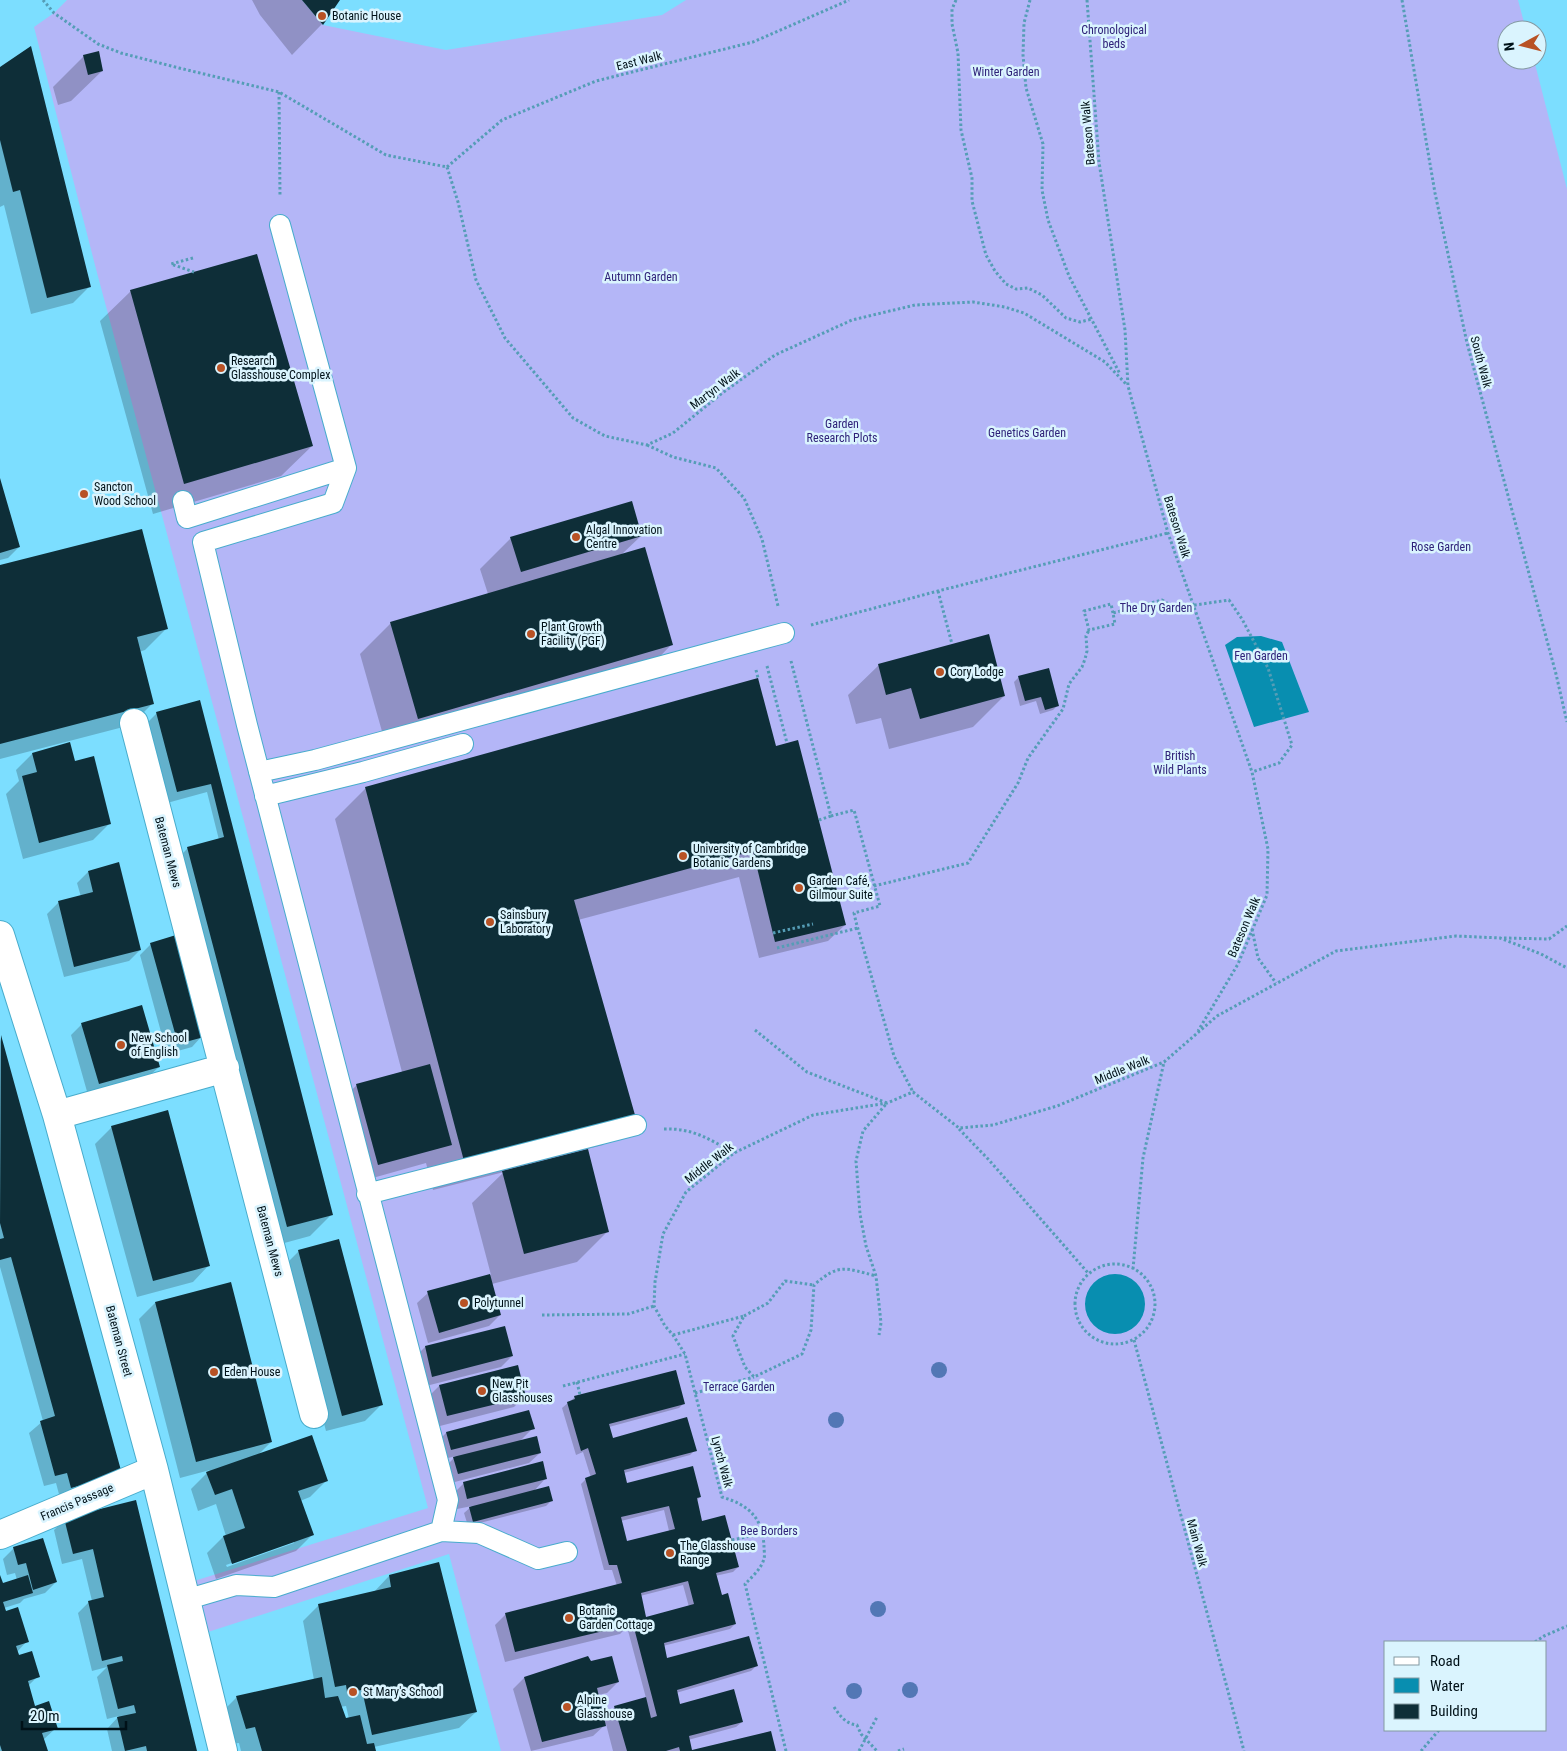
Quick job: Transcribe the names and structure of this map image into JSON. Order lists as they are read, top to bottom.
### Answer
{
  "streets": {
    "street": ["Bateman Mews", "Bateman Street", "Francis Passage"],
    "path": [
      "East Walk",
      "Bateson Walk",
      "South Walk",
      "Martyn Walk",
      "Middle Walk",
      "Lynch Walk",
      "Main Walk"
    ]
  },
  "crossings": [
    ["Bateson Walk", "Martyn Walk"],
    ["Bateson Walk", "Middle Walk"],
    ["Middle Walk", "Lynch Walk"],
    ["Bateman Street", "Francis Passage"]
  ],
  "parks": [
    "Chronological beds",
    "Winter Garden",
    "Autumn Garden",
    "Garden Research Plots",
    "Genetics Garden",
    "Rose Garden",
    "The Dry Garden",
    "Fen Garden",
    "British Wild Plants",
    "Terrace Garden",
    "Bee Borders"
  ],
  "places": [
    "Botanic House",
    "Research Glasshouse Complex",
    "Sancton Wood School",
    "Algal Innovation Centre",
    "Plant Growth Facility (PGF)",
    "Cory Lodge",
    "University of Cambridge Botanic Gardens",
    "Garden Café, Gilmour Suite",
    "Sainsbury Laboratory",
    "New School of English",
    "Polytunnel",
    "Eden House",
    "New Pit Glasshouses",
    "The Glasshouse Range",
    "Botanic Garden Cottage",
    "St Mary's School",
    "Alpine Glasshouse"
  ],
  "legend": ["Road", "Water", "Building"],
  "scale_bar": "20 m",
  "north": "left"
}
